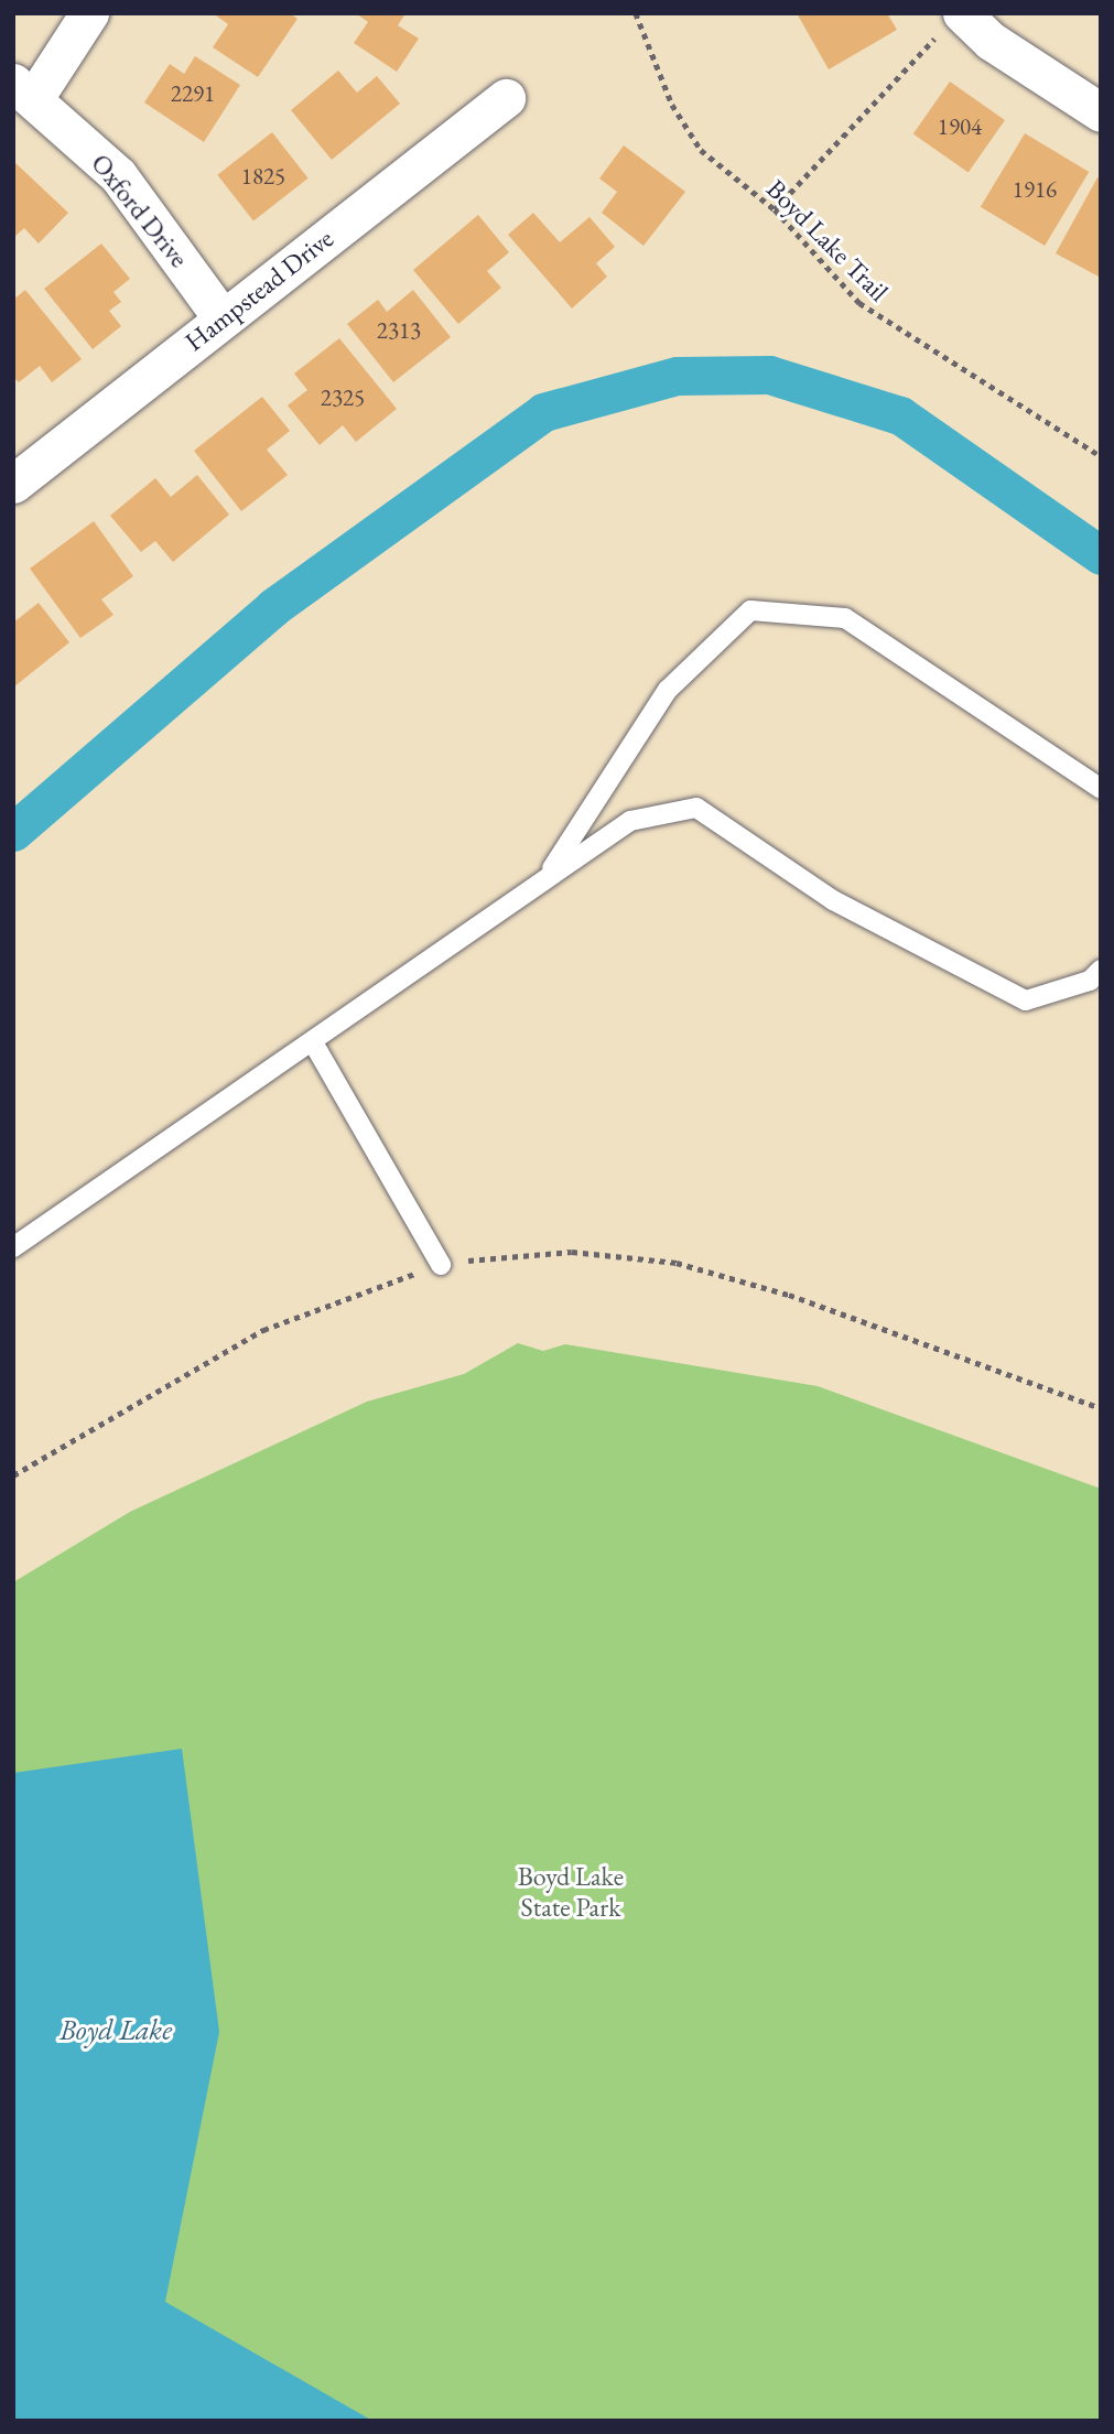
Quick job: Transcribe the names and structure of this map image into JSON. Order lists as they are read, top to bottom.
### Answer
{
  "streets": {
    "street": ["Oxford Drive", "Hampstead Drive"],
    "path": ["Boyd Lake Trail"]
  },
  "crossings": [
    ["Oxford Drive", "Hampstead Drive"]
  ],
  "water": ["Boyd Lake"],
  "parks": ["Boyd Lake State Park"],
  "house_numbers": [
    "2291",
    "1904",
    "1825",
    "1916",
    "2313",
    "2325"
  ]
}
